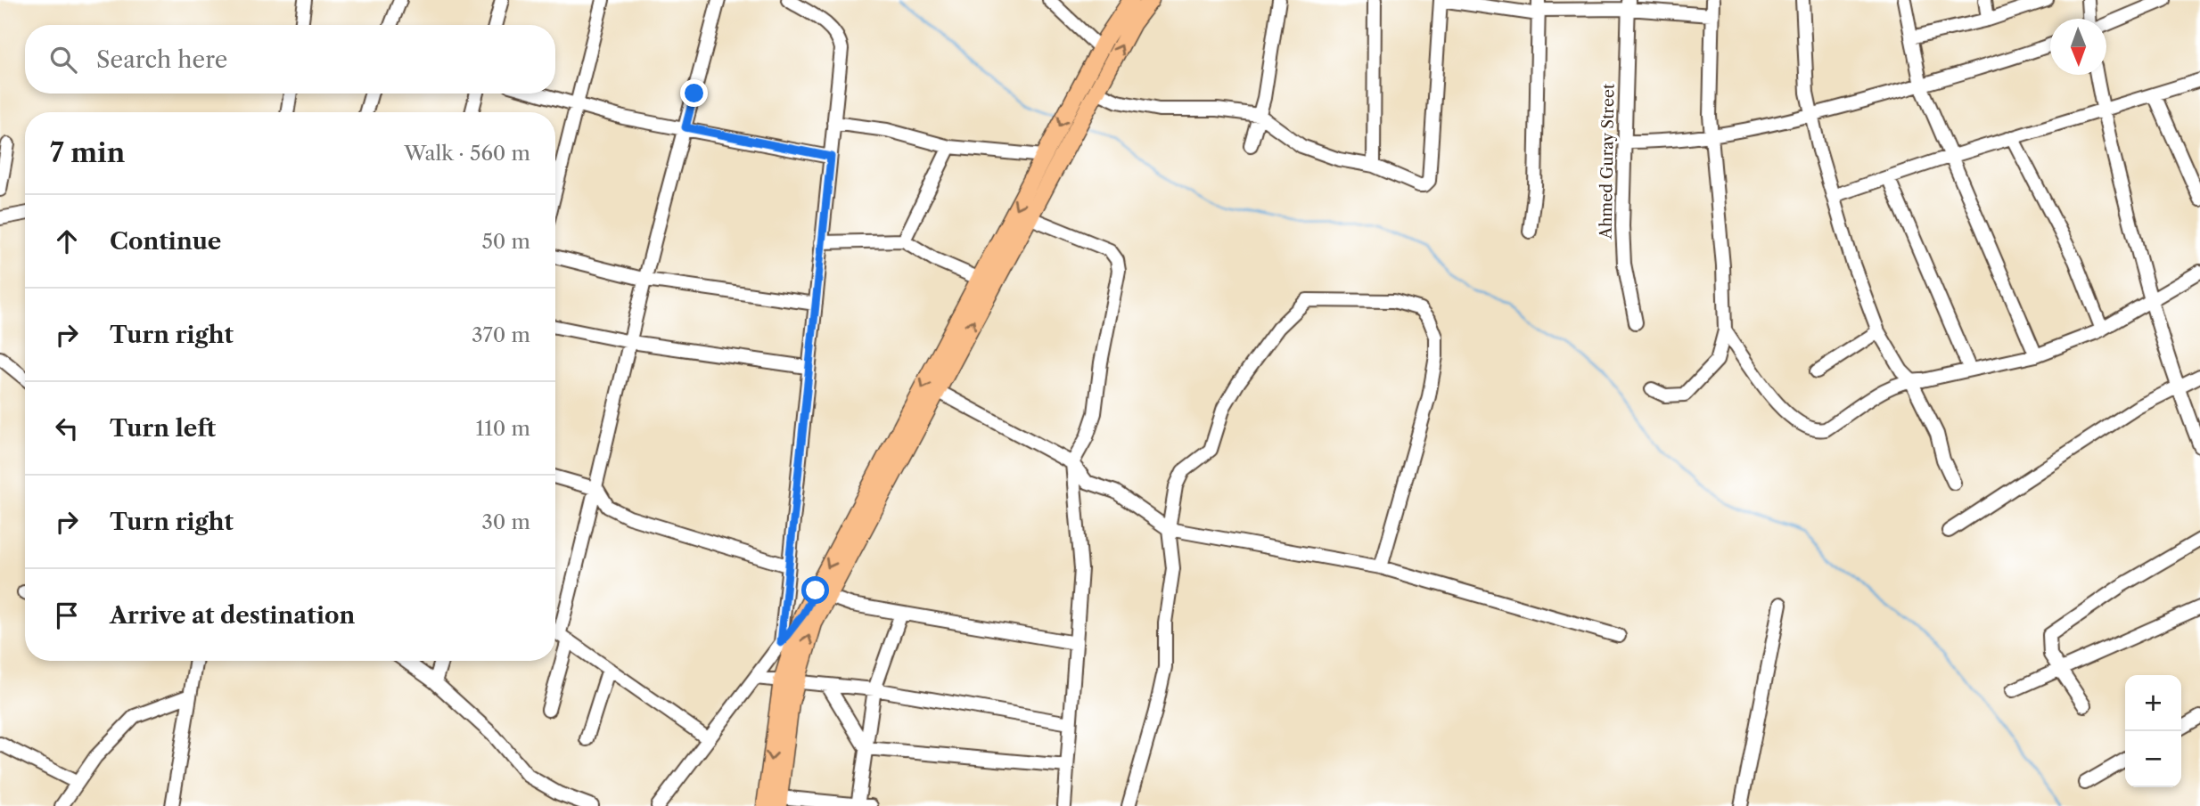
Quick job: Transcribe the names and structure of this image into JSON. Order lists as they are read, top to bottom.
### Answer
{
  "streets": {
    "street": ["Ahmed Guray Street"]
  },
  "north": "bottom",
  "page": {
    "search": "Search here",
    "heading": ["7 min", "Walk · 560 m"],
    "list": [
      ["Continue", "50 m"],
      ["Turn right", "370 m"],
      ["Turn left", "110 m"],
      ["Turn right", "30 m"],
      "Arrive at destination"
    ],
    "map_buttons": ["+", "−"]
  }
}
